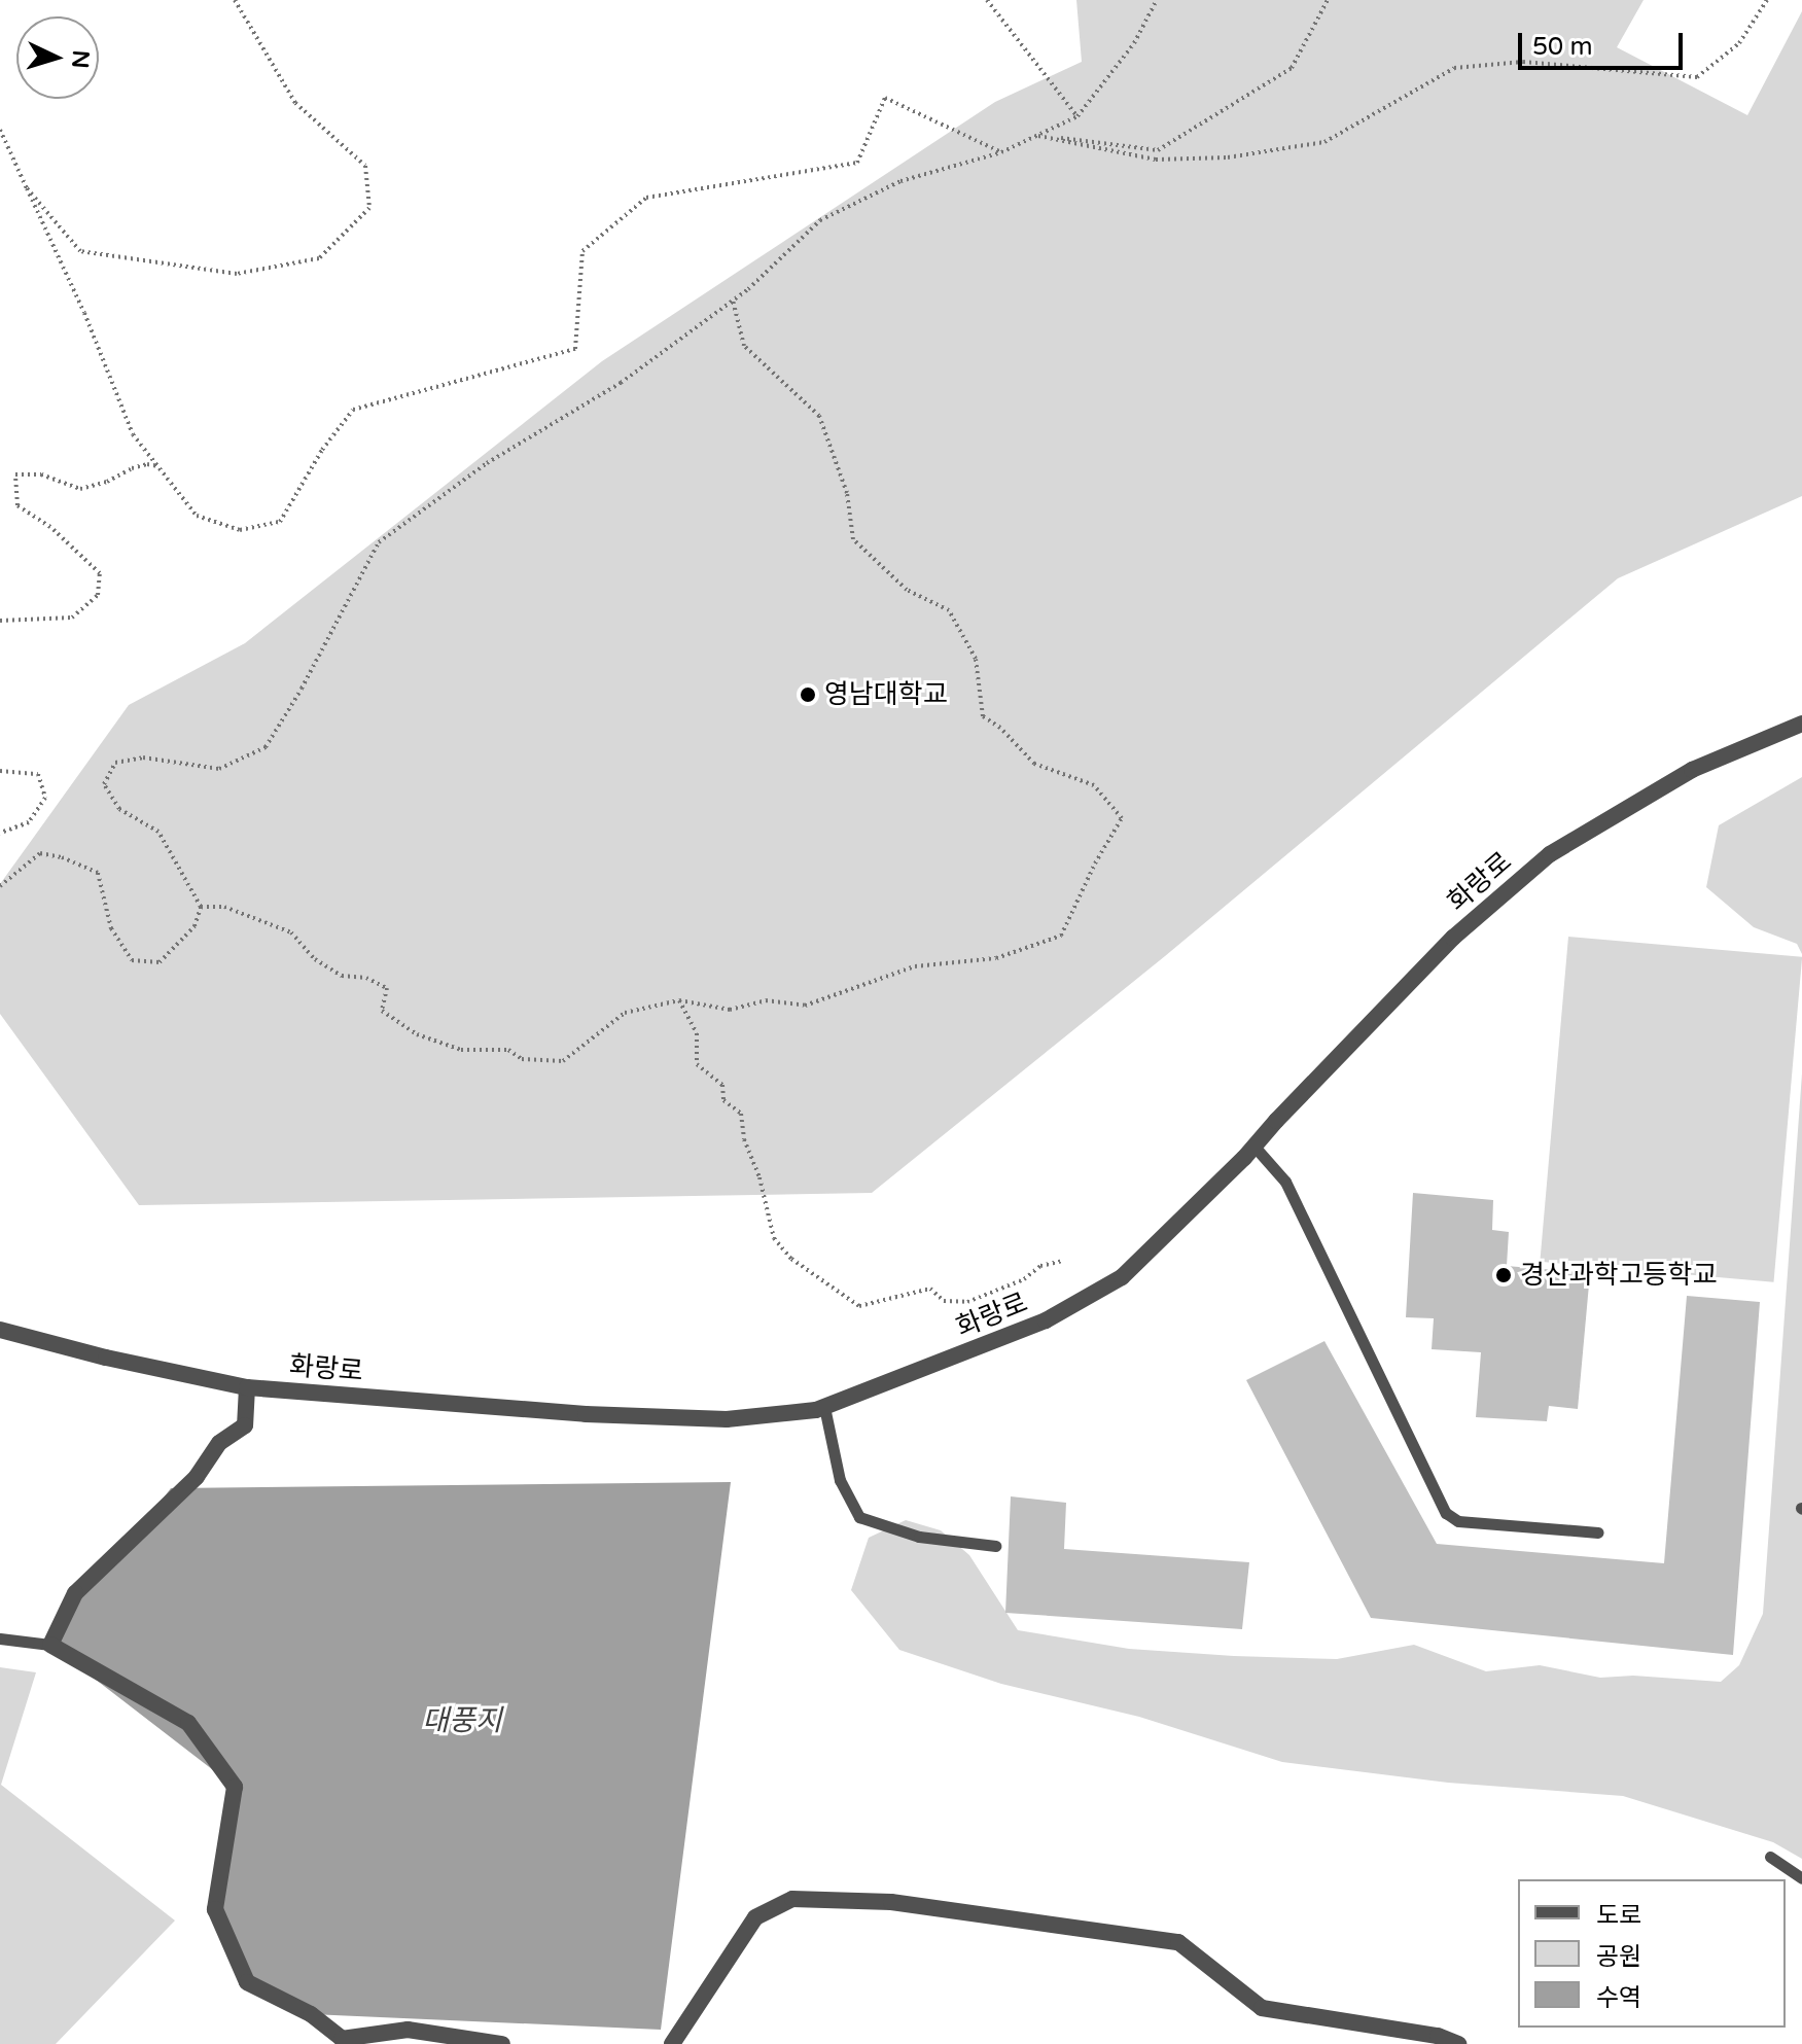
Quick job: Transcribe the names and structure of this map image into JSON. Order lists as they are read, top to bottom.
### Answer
{
  "streets": {
    "street": ["화랑로"]
  },
  "water": ["대풍지"],
  "places": ["영남대학교", "경산과학고등학교"],
  "legend": ["도로", "공원", "수역"],
  "scale_bar": "50 m",
  "north": "right"
}
